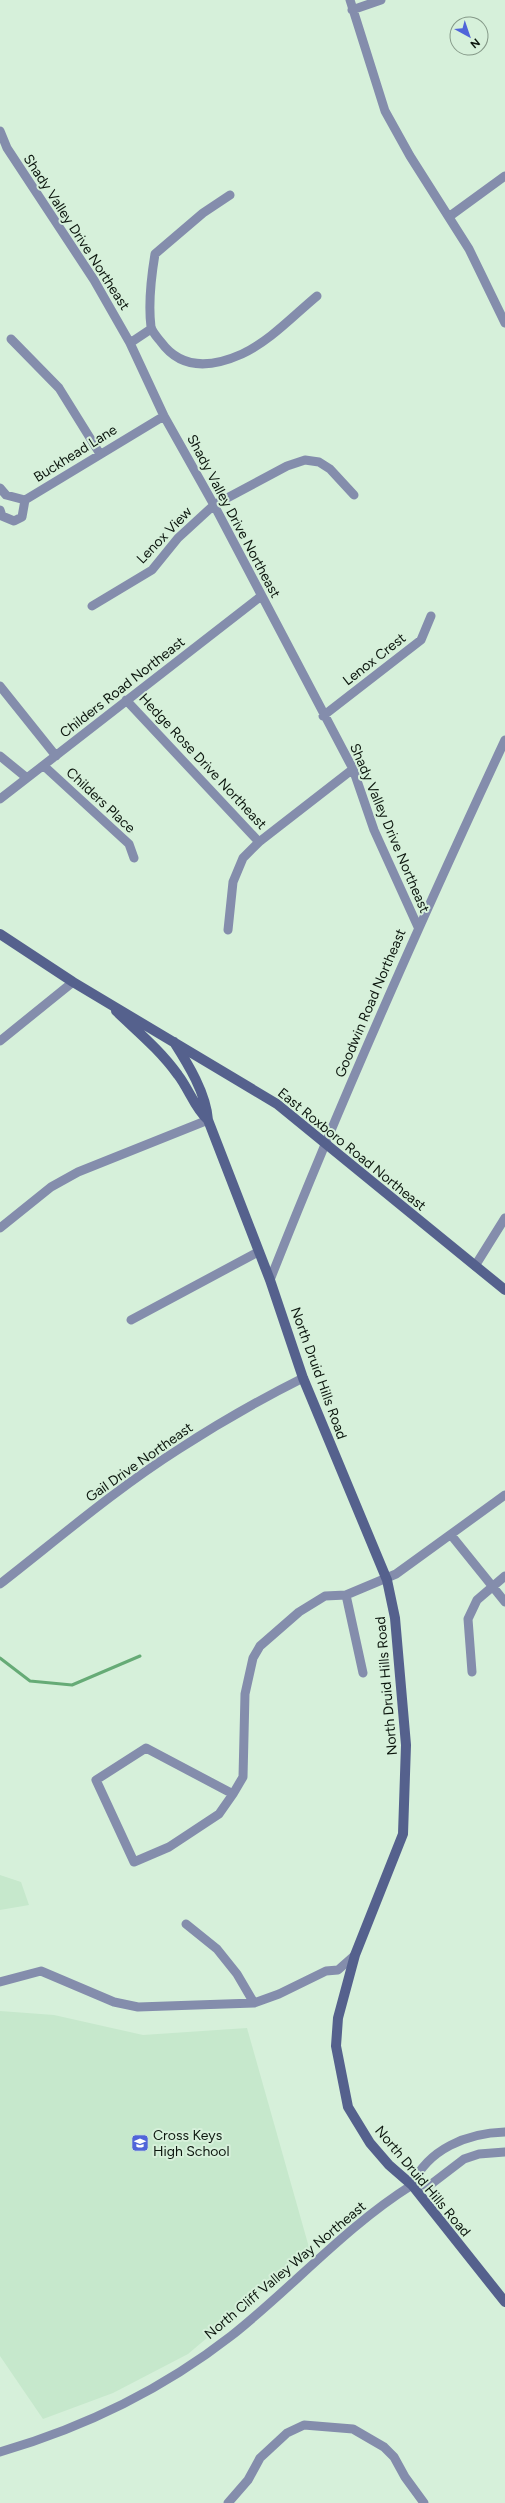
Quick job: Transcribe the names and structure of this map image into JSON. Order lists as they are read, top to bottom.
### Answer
{
  "streets": {
    "main road": ["East Roxboro Road Northeast", "North Druid Hills Road"],
    "street": [
      "Shady Valley Drive Northeast",
      "Buckhead Lane",
      "Lenox View",
      "Lenox Crest",
      "Childers Road Northeast",
      "Hedge Rose Drive Northeast",
      "Childers Place",
      "Goodwin Road Northeast",
      "Gail Drive Northeast",
      "North Cliff Valley Way Northeast"
    ]
  },
  "crossings": [
    ["Shady Valley Drive Northeast", "Buckhead Lane"],
    ["Shady Valley Drive Northeast", "Lenox View"],
    ["Shady Valley Drive Northeast", "Lenox Crest"],
    ["Shady Valley Drive Northeast", "Childers Road Northeast"],
    ["Shady Valley Drive Northeast", "Goodwin Road Northeast"],
    ["Childers Road Northeast", "Hedge Rose Drive Northeast"],
    ["Childers Road Northeast", "Childers Place"],
    ["Goodwin Road Northeast", "East Roxboro Road Northeast"],
    ["Goodwin Road Northeast", "North Druid Hills Road"],
    ["East Roxboro Road Northeast", "North Druid Hills Road"],
    ["North Druid Hills Road", "Gail Drive Northeast"],
    ["North Druid Hills Road", "North Cliff Valley Way Northeast"]
  ],
  "places": {
    "school or university": ["Cross Keys High School"]
  },
  "north": "bottom right"
}
